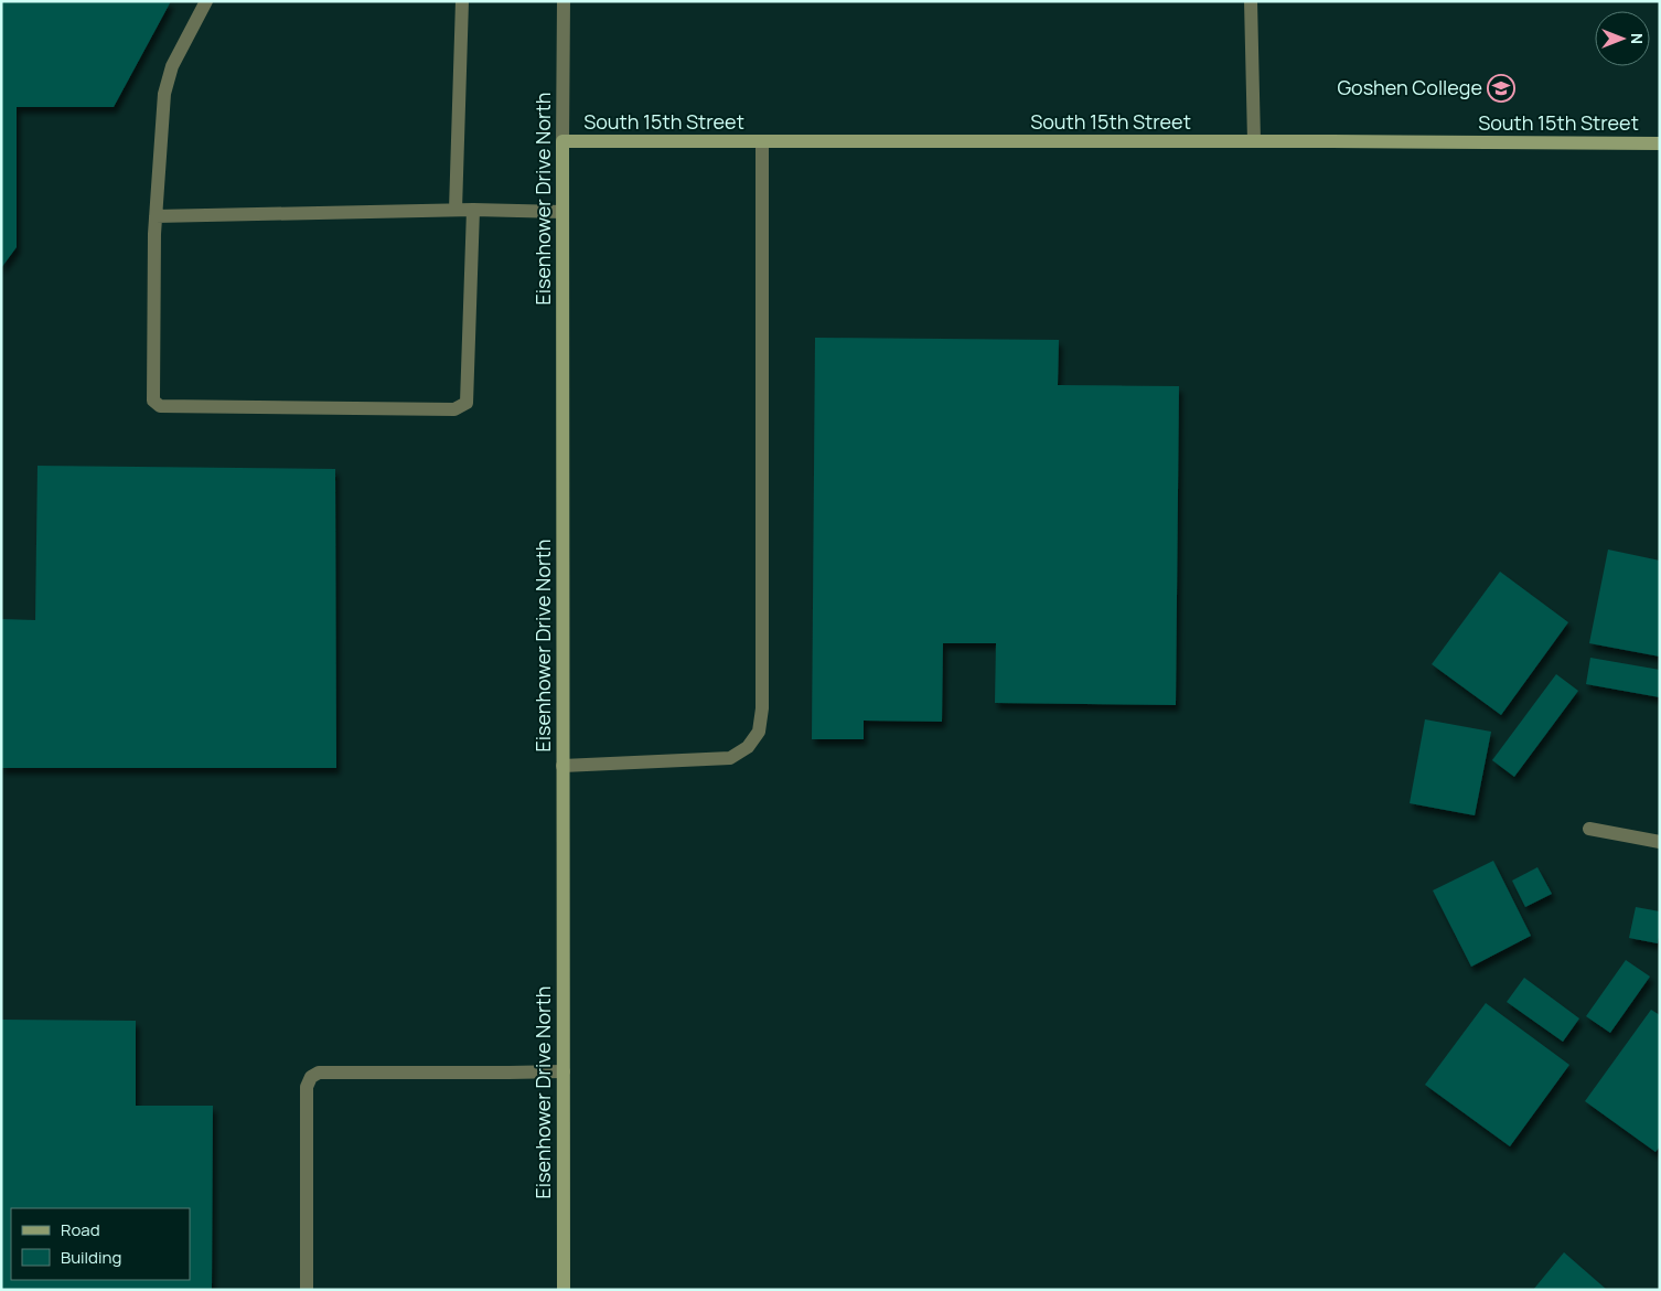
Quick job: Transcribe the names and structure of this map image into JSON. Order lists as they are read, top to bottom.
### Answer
{
  "streets": {
    "street": ["South 15th Street", "Eisenhower Drive North"]
  },
  "crossings": [
    ["South 15th Street", "Eisenhower Drive North"]
  ],
  "places": {
    "school or university": ["Goshen College"]
  },
  "legend": ["Road", "Building"],
  "north": "right"
}
